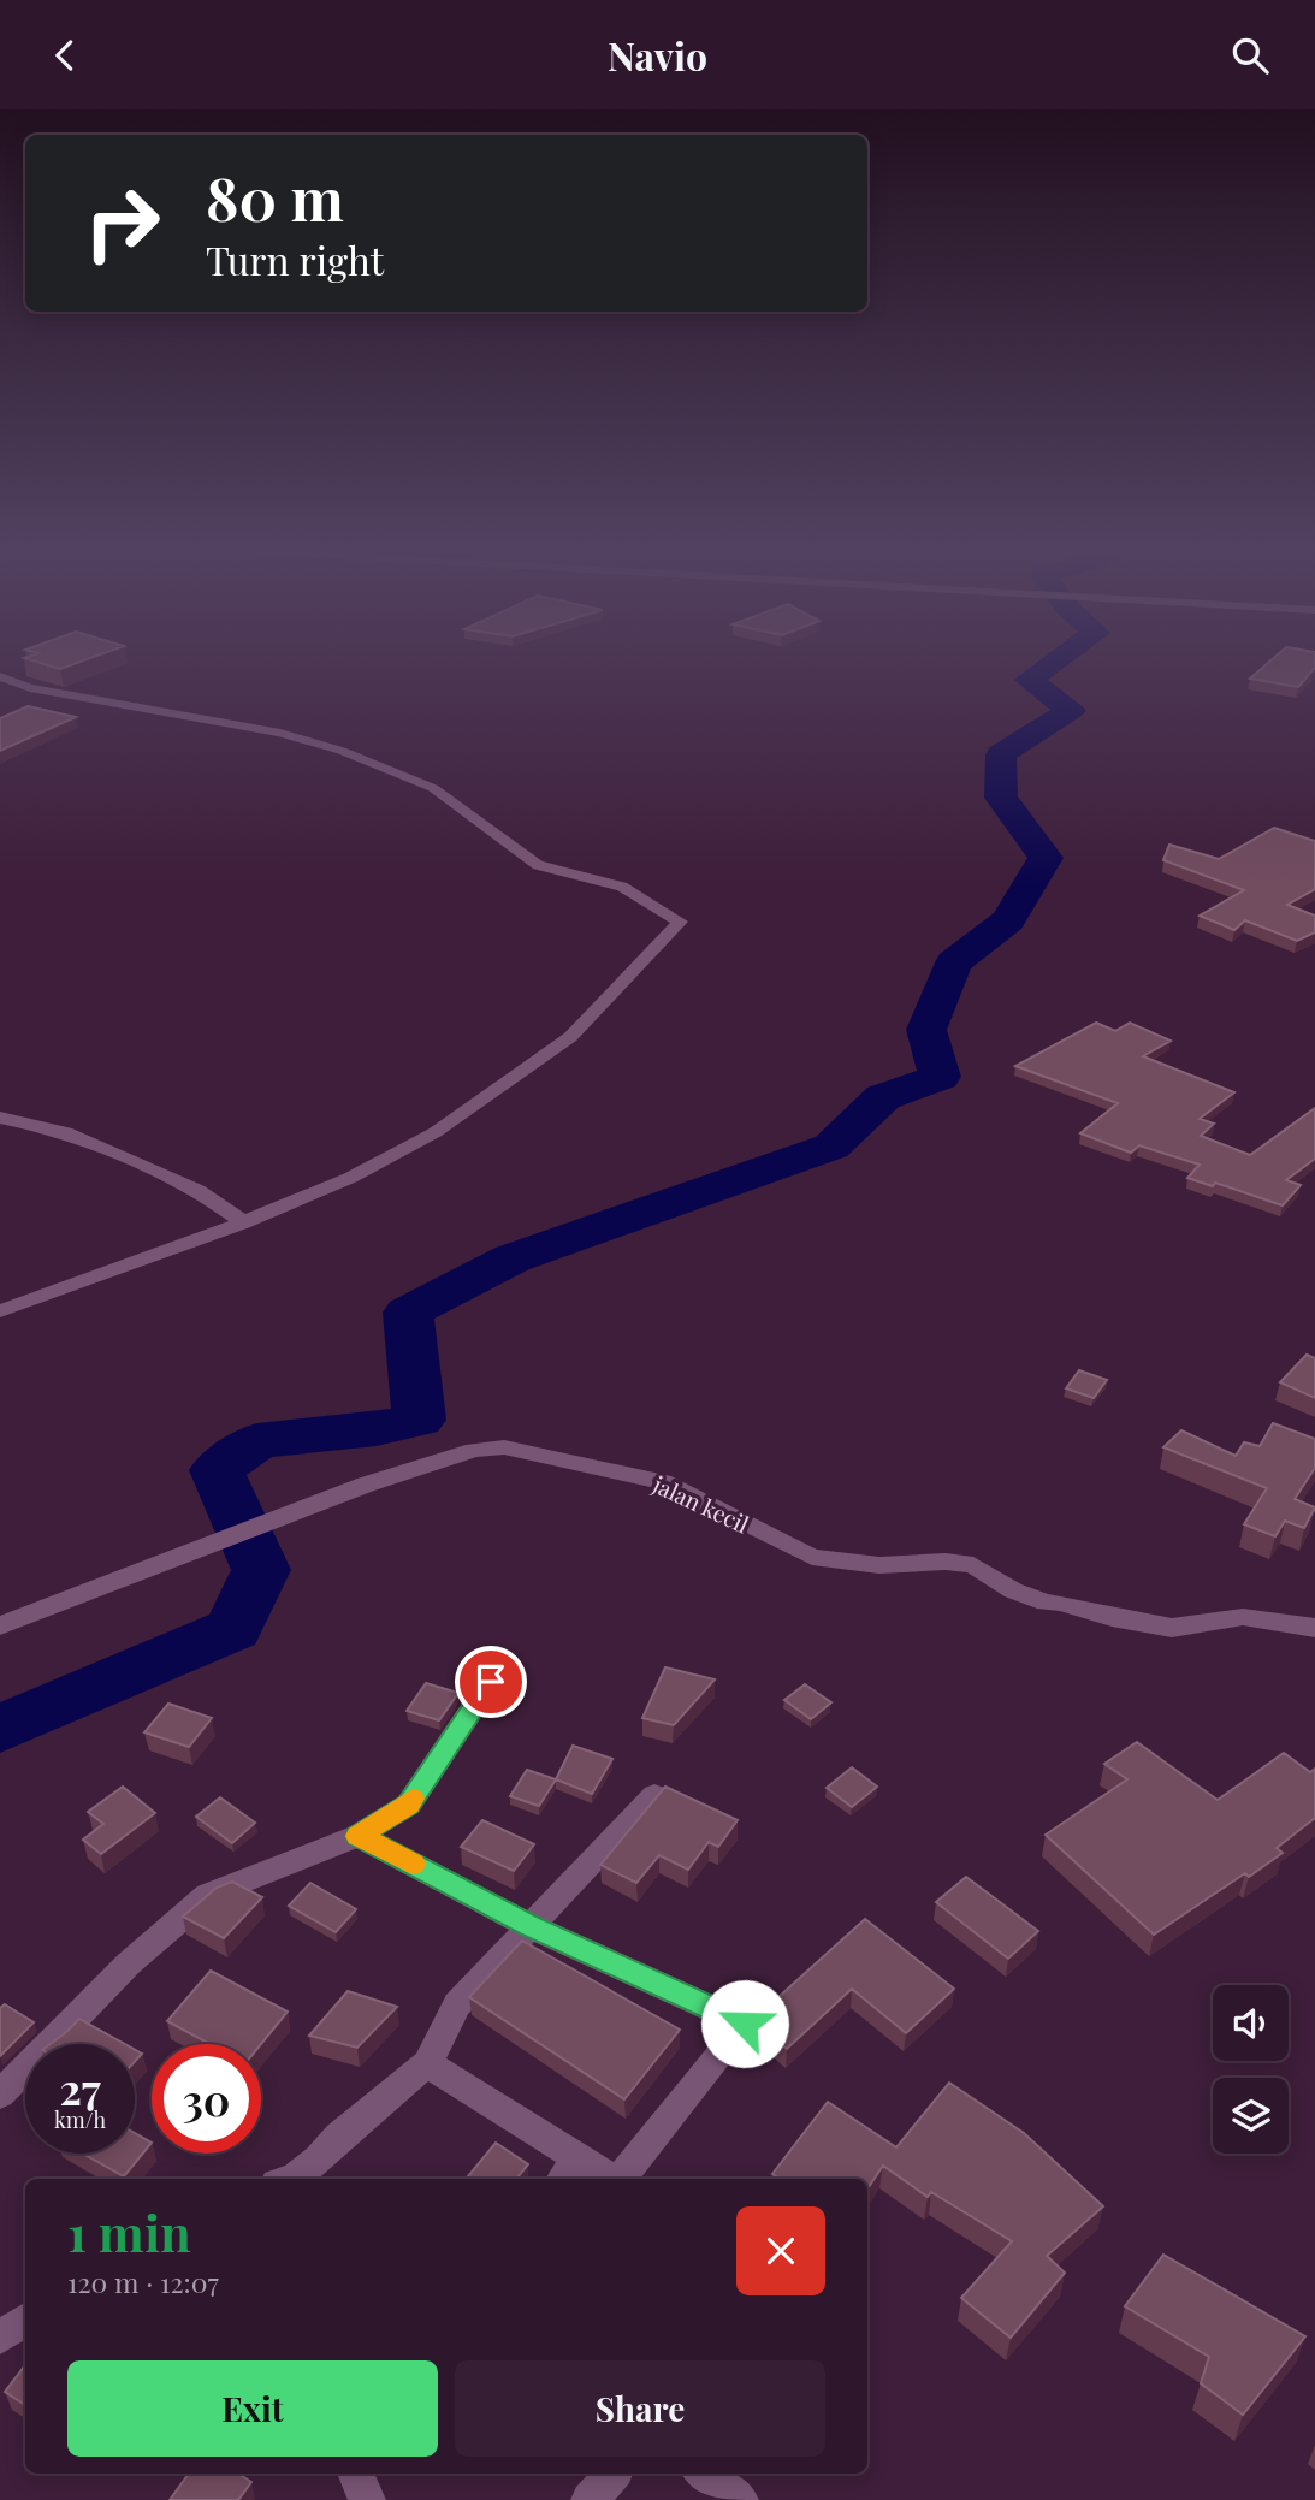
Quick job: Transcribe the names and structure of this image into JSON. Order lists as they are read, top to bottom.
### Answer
{
  "streets": {
    "street": ["jalan kecil"]
  },
  "page": {
    "header": "Navio",
    "turn": ["80 m", "Turn right"],
    "speed": "27 km/h",
    "limit": "30",
    "heading": ["1 min", "120 m · 12:07"],
    "buttons": ["Exit", "Share"]
  }
}
